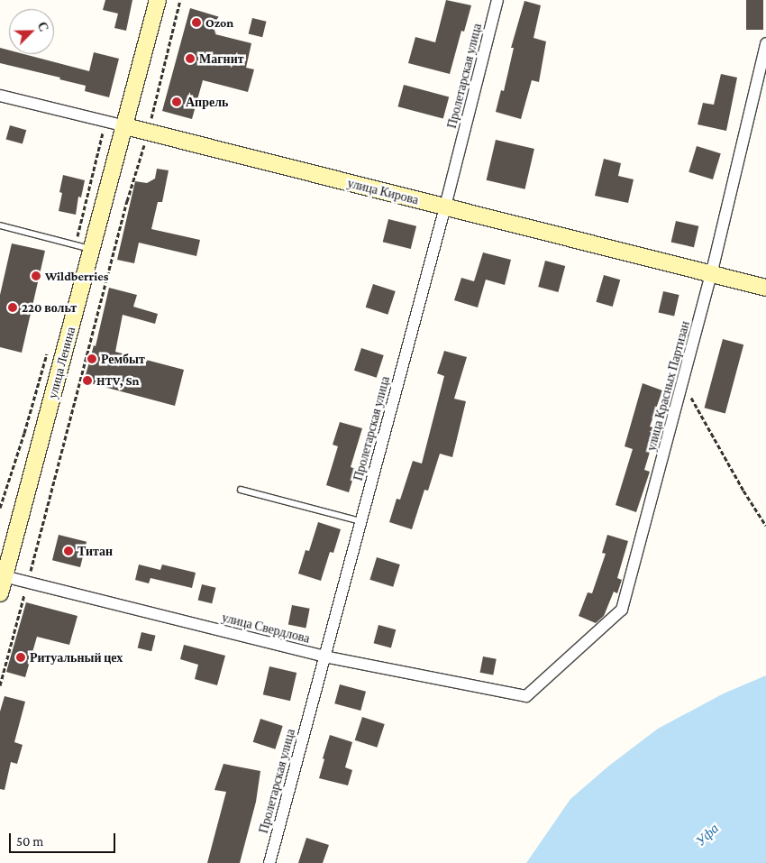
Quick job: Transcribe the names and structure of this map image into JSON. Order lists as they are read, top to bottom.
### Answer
{
  "streets": {
    "street": [
      "Пролетарская улица",
      "улица Кирова",
      "улица Ленина",
      "улица Красных Партизан",
      "улица Свердлова"
    ]
  },
  "crossings": [
    ["Пролетарская улица", "улица Кирова"],
    ["Пролетарская улица", "улица Свердлова"],
    ["улица Кирова", "улица Ленина"],
    ["улица Кирова", "улица Красных Партизан"],
    ["улица Ленина", "улица Свердлова"],
    ["улица Красных Партизан", "улица Свердлова"]
  ],
  "water": ["Уфа"],
  "places": [
    "Ozon",
    "Магнит",
    "Апрель",
    "Wildberries",
    "220 вольт",
    "Рембыт",
    "HTV, Sn",
    "Титан",
    "Ритуальный цех"
  ],
  "scale_bar": "50 m",
  "north": "top right"
}
